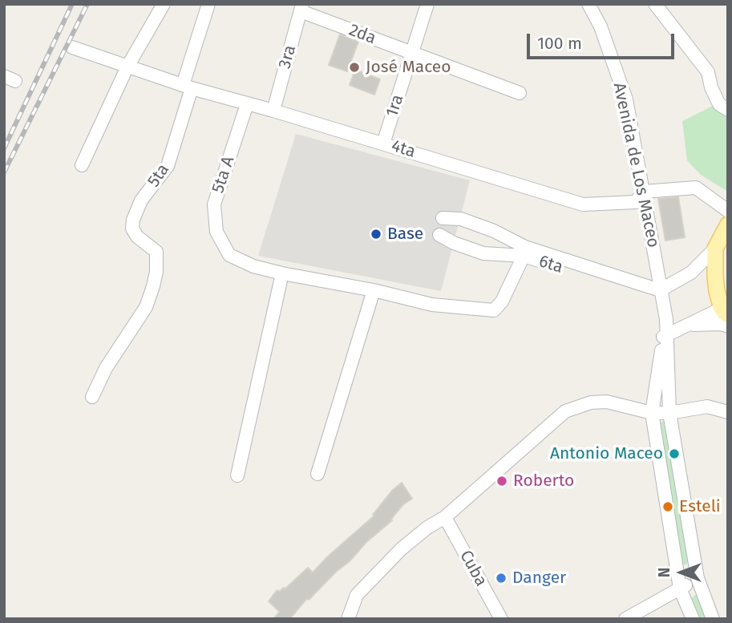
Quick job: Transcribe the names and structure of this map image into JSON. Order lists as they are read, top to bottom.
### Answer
{
  "streets": {
    "street": [
      "2da",
      "3ra",
      "1ra",
      "4ta",
      "Avenida de Los Maceo",
      "5ta A",
      "5ta",
      "6ta",
      "Cuba"
    ]
  },
  "crossings": [
    ["2da", "3ra"],
    ["2da", "1ra"],
    ["3ra", "4ta"],
    ["1ra", "4ta"],
    ["4ta", "Avenida de Los Maceo"],
    ["4ta", "5ta A"],
    ["4ta", "5ta"],
    ["Avenida de Los Maceo", "6ta"],
    ["5ta A", "6ta"]
  ],
  "places": [
    "José Maceo",
    "Base",
    "Antonio Maceo",
    "Roberto",
    "Esteli",
    "Danger"
  ],
  "scale_bar": "100 m",
  "north": "left"
}
